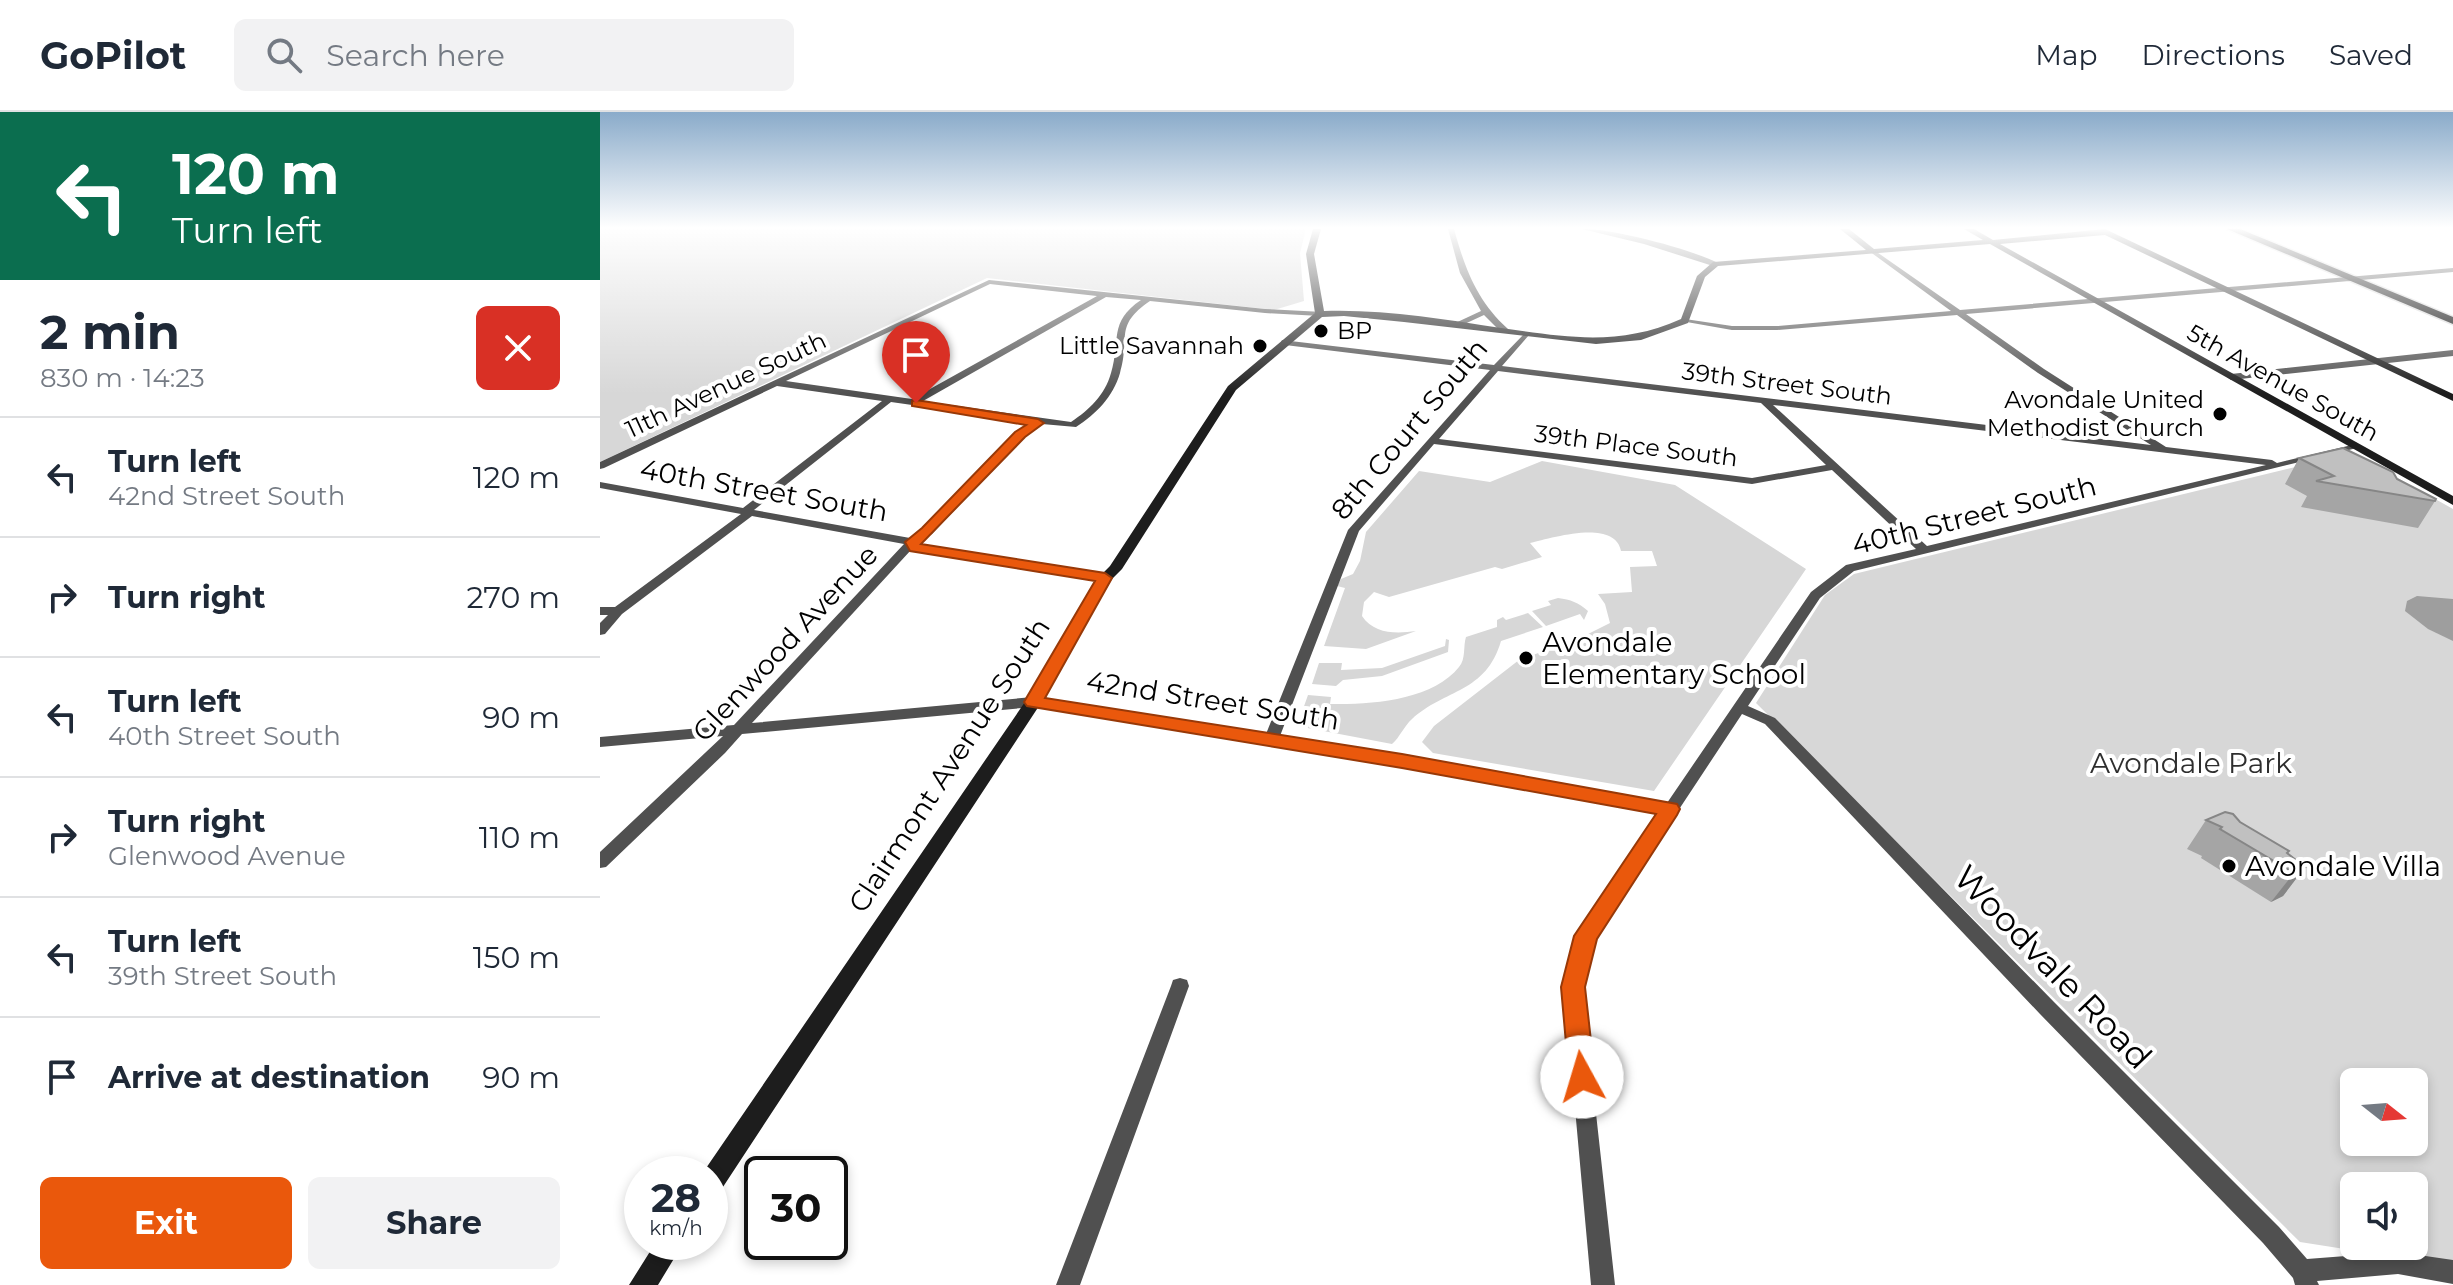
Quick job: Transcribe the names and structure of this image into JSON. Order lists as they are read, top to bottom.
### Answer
{
  "streets": {
    "street": [
      "5th Avenue South",
      "39th Street South",
      "11th Avenue South",
      "8th Court South",
      "39th Place South",
      "40th Street South",
      "Glenwood Avenue",
      "42nd Street South",
      "Clairmont Avenue South",
      "Woodvale Road"
    ]
  },
  "crossings": [
    ["5th Avenue South", "40th Street South"],
    ["39th Street South", "8th Court South"],
    ["39th Street South", "40th Street South"],
    ["39th Street South", "Clairmont Avenue South"],
    ["8th Court South", "39th Place South"],
    ["8th Court South", "42nd Street South"],
    ["40th Street South", "Glenwood Avenue"],
    ["40th Street South", "42nd Street South"],
    ["40th Street South", "Clairmont Avenue South"],
    ["40th Street South", "Woodvale Road"],
    ["Glenwood Avenue", "42nd Street South"],
    ["42nd Street South", "Clairmont Avenue South"]
  ],
  "parks": ["Avondale Park"],
  "places": [
    "BP",
    "Little Savannah",
    "Avondale United Methodist Church",
    "Avondale Elementary School",
    "Avondale Villa"
  ],
  "north": "right",
  "page": {
    "header": "GoPilot",
    "search": "Search here",
    "nav": ["Map", "Directions", "Saved"],
    "turn": ["120 m", "Turn left"],
    "heading": ["2 min", "830 m · 14:23"],
    "list": [
      {
        "name": "Turn left",
        "note": "42nd Street South",
        "value": "120 m"
      },
      {
        "name": "Turn right",
        "value": "270 m"
      },
      {
        "name": "Turn left",
        "note": "40th Street South",
        "value": "90 m"
      },
      {
        "name": "Turn right",
        "note": "Glenwood Avenue",
        "value": "110 m"
      },
      {
        "name": "Turn left",
        "note": "39th Street South",
        "value": "150 m"
      },
      {
        "name": "Arrive at destination",
        "value": "90 m"
      }
    ],
    "speed": "28 km/h",
    "limit": "30",
    "buttons": ["Exit", "Share"]
  }
}
